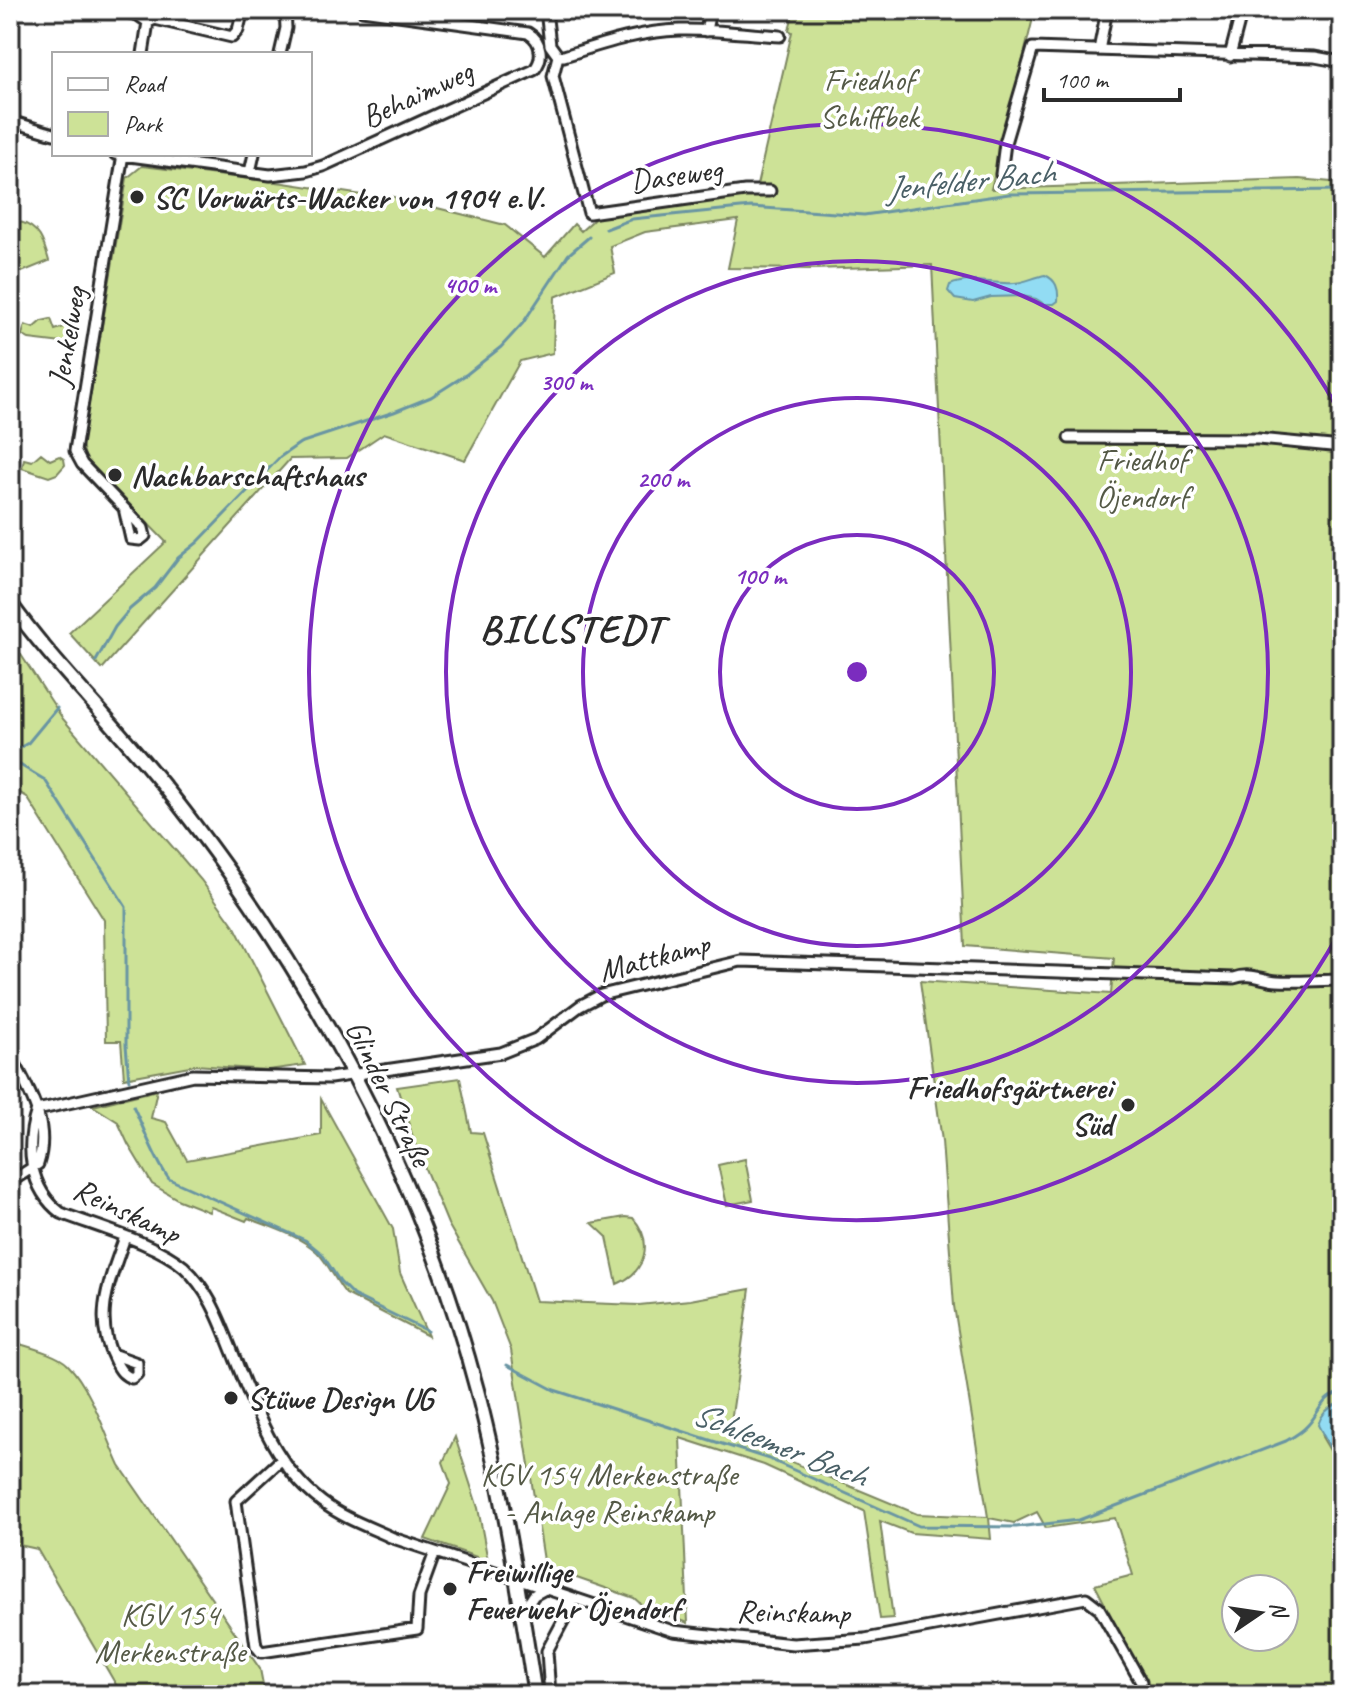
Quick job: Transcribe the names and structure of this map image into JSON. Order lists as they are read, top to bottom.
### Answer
{
  "streets": {
    "main road": ["Glinder Straße"],
    "street": [
      "Behaimweg",
      "Daseweg",
      "Jenkelweg",
      "Mattkamp",
      "Reinskamp"
    ]
  },
  "crossings": [
    ["Mattkamp", "Glinder Straße"],
    ["Glinder Straße", "Reinskamp"]
  ],
  "districts": ["BILLSTEDT"],
  "water": ["Jenfelder Bach", "Schleemer Bach"],
  "parks": [
    "Friedhof Schiffbek",
    "Friedhof Öjendorf",
    "KGV 154 Merkenstraße - Anlage Reinskamp",
    "KGV 154 Merkenstraße"
  ],
  "places": [
    "SC Vorwärts-Wacker von 1904 e.V.",
    "Nachbarschaftshaus",
    "Friedhofsgärtnerei Süd",
    "Stüwe Design UG",
    "Freiwillige Feuerwehr Öjendorf"
  ],
  "legend": ["Road", "Park"],
  "scale_bar": "100 m",
  "north": "right",
  "rings": [
    "400 m",
    "300 m",
    "200 m",
    "100 m"
  ]
}
